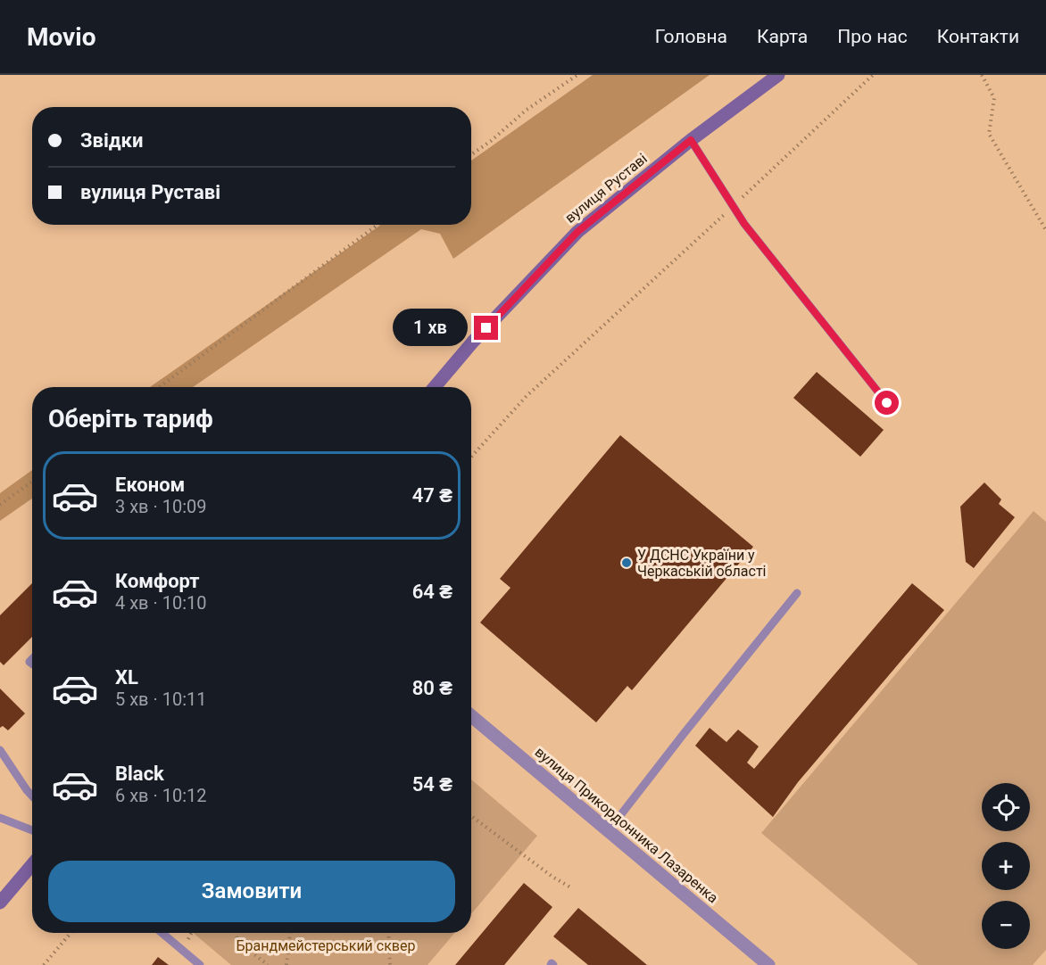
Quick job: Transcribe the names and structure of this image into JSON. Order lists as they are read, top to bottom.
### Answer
{
  "streets": {
    "main road": ["вулиця Руставі"],
    "street": ["вулиця Прикордонника Лазаренка"]
  },
  "parks": ["Брандмейстерський сквер"],
  "places": ["У ДСНС України у Черкаській області"],
  "page": {
    "header": "Movio",
    "nav": [
      "Головна",
      "Карта",
      "Про нас",
      "Контакти"
    ],
    "banner": ["Звідки", "вулиця Руставі"],
    "bubble": "1 хв",
    "heading": "Оберіть тариф",
    "list": [
      {
        "name": "Економ",
        "note": "3 хв · 10:09",
        "value": "47 ₴"
      },
      {
        "name": "Комфорт",
        "note": "4 хв · 10:10",
        "value": "64 ₴"
      },
      {
        "name": "XL",
        "note": "5 хв · 10:11",
        "value": "80 ₴"
      },
      {
        "name": "Black",
        "note": "6 хв · 10:12",
        "value": "54 ₴"
      }
    ],
    "map_buttons": ["+", "−"],
    "buttons": "Замовити"
  }
}
